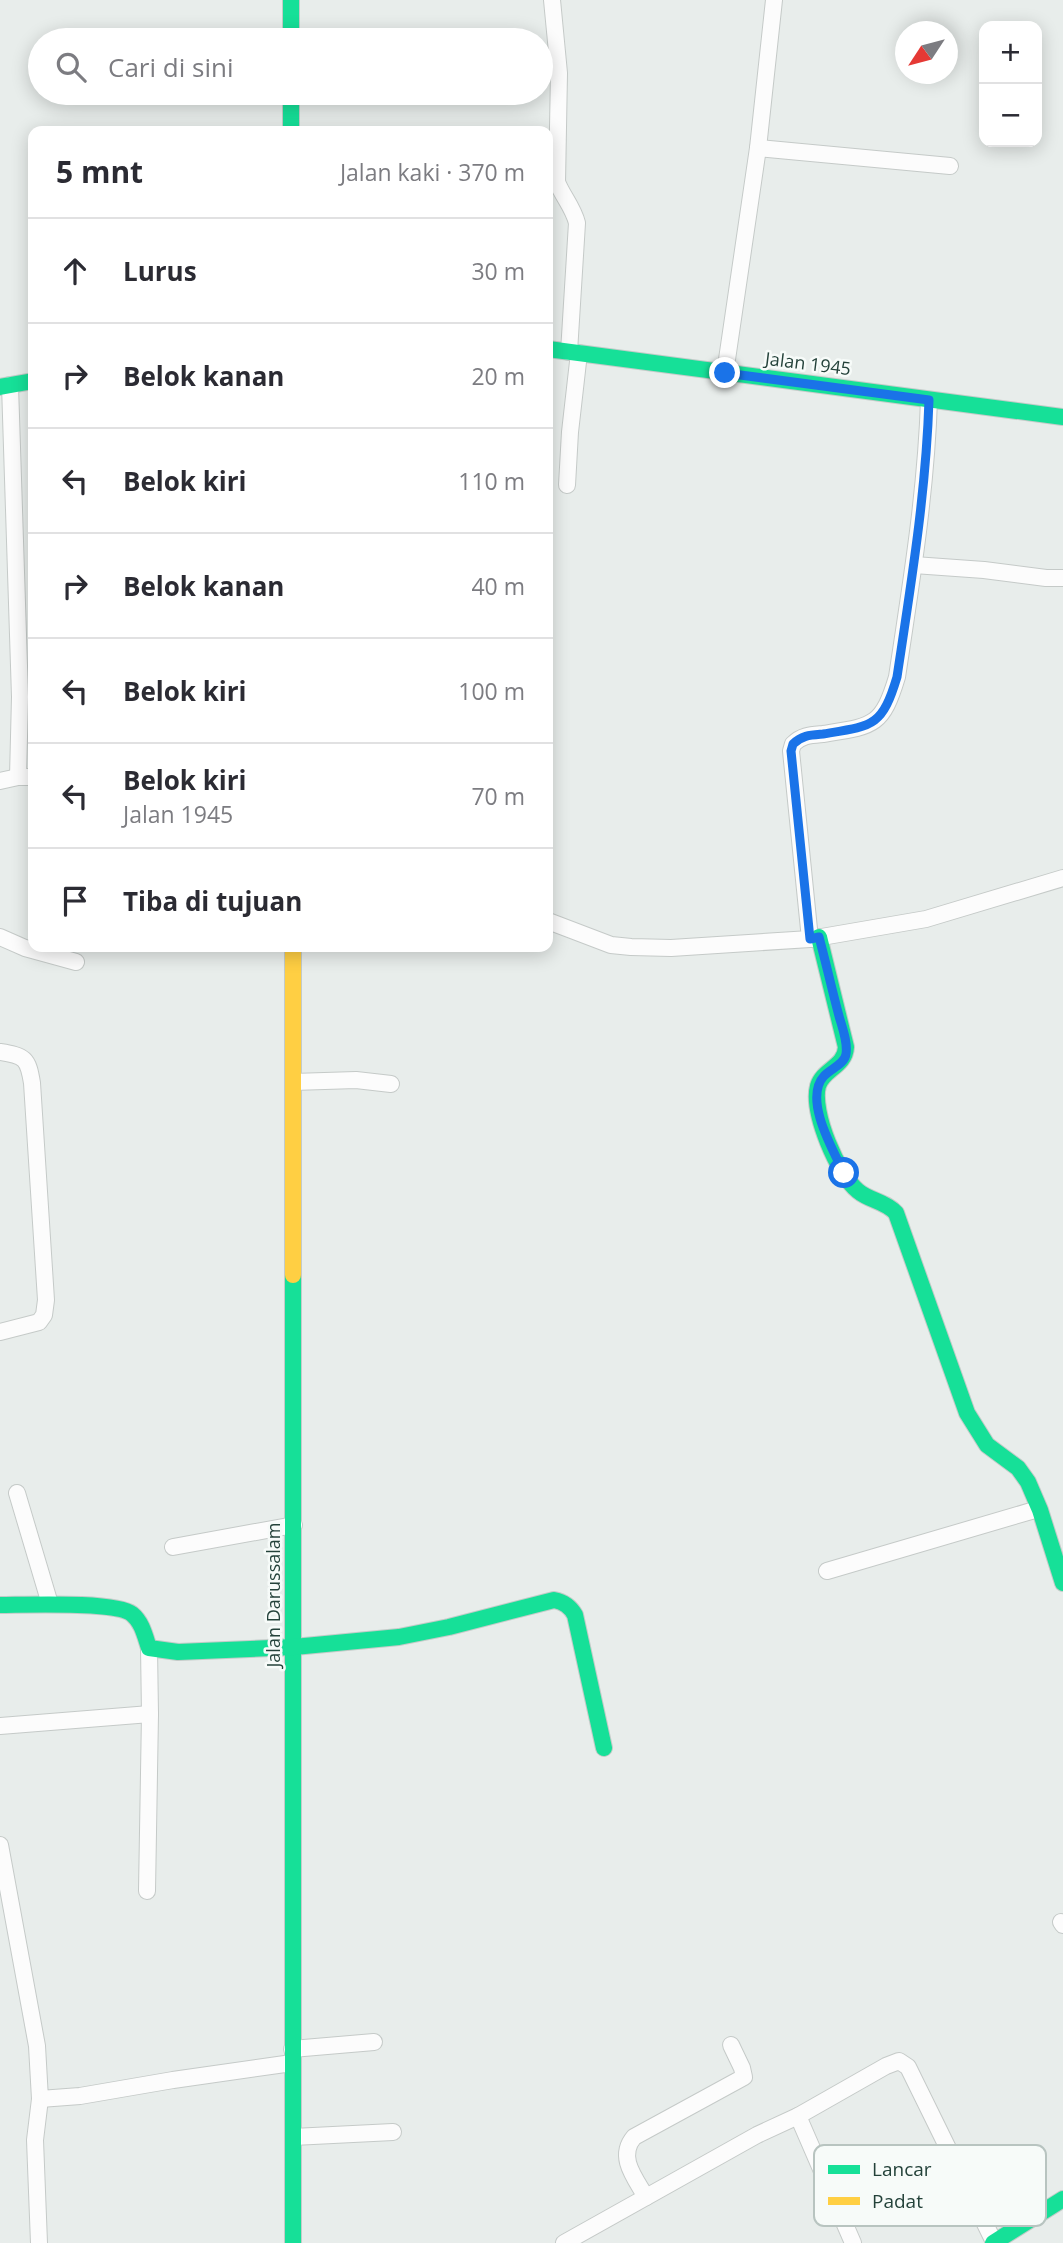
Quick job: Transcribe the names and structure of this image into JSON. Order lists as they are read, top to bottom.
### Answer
{
  "streets": {
    "street": ["Jalan 1945", "Jalan Darussalam"]
  },
  "legend": ["Lancar", "Padat"],
  "north": "bottom left",
  "page": {
    "map_buttons": ["+", "−"],
    "search": "Cari di sini",
    "heading": ["5 mnt", "Jalan kaki · 370 m"],
    "list": [
      ["Lurus", "30 m"],
      ["Belok kanan", "20 m"],
      ["Belok kiri", "110 m"],
      ["Belok kanan", "40 m"],
      ["Belok kiri", "100 m"],
      ["Belok kiri", "Jalan 1945", "70 m"],
      "Tiba di tujuan"
    ]
  }
}
